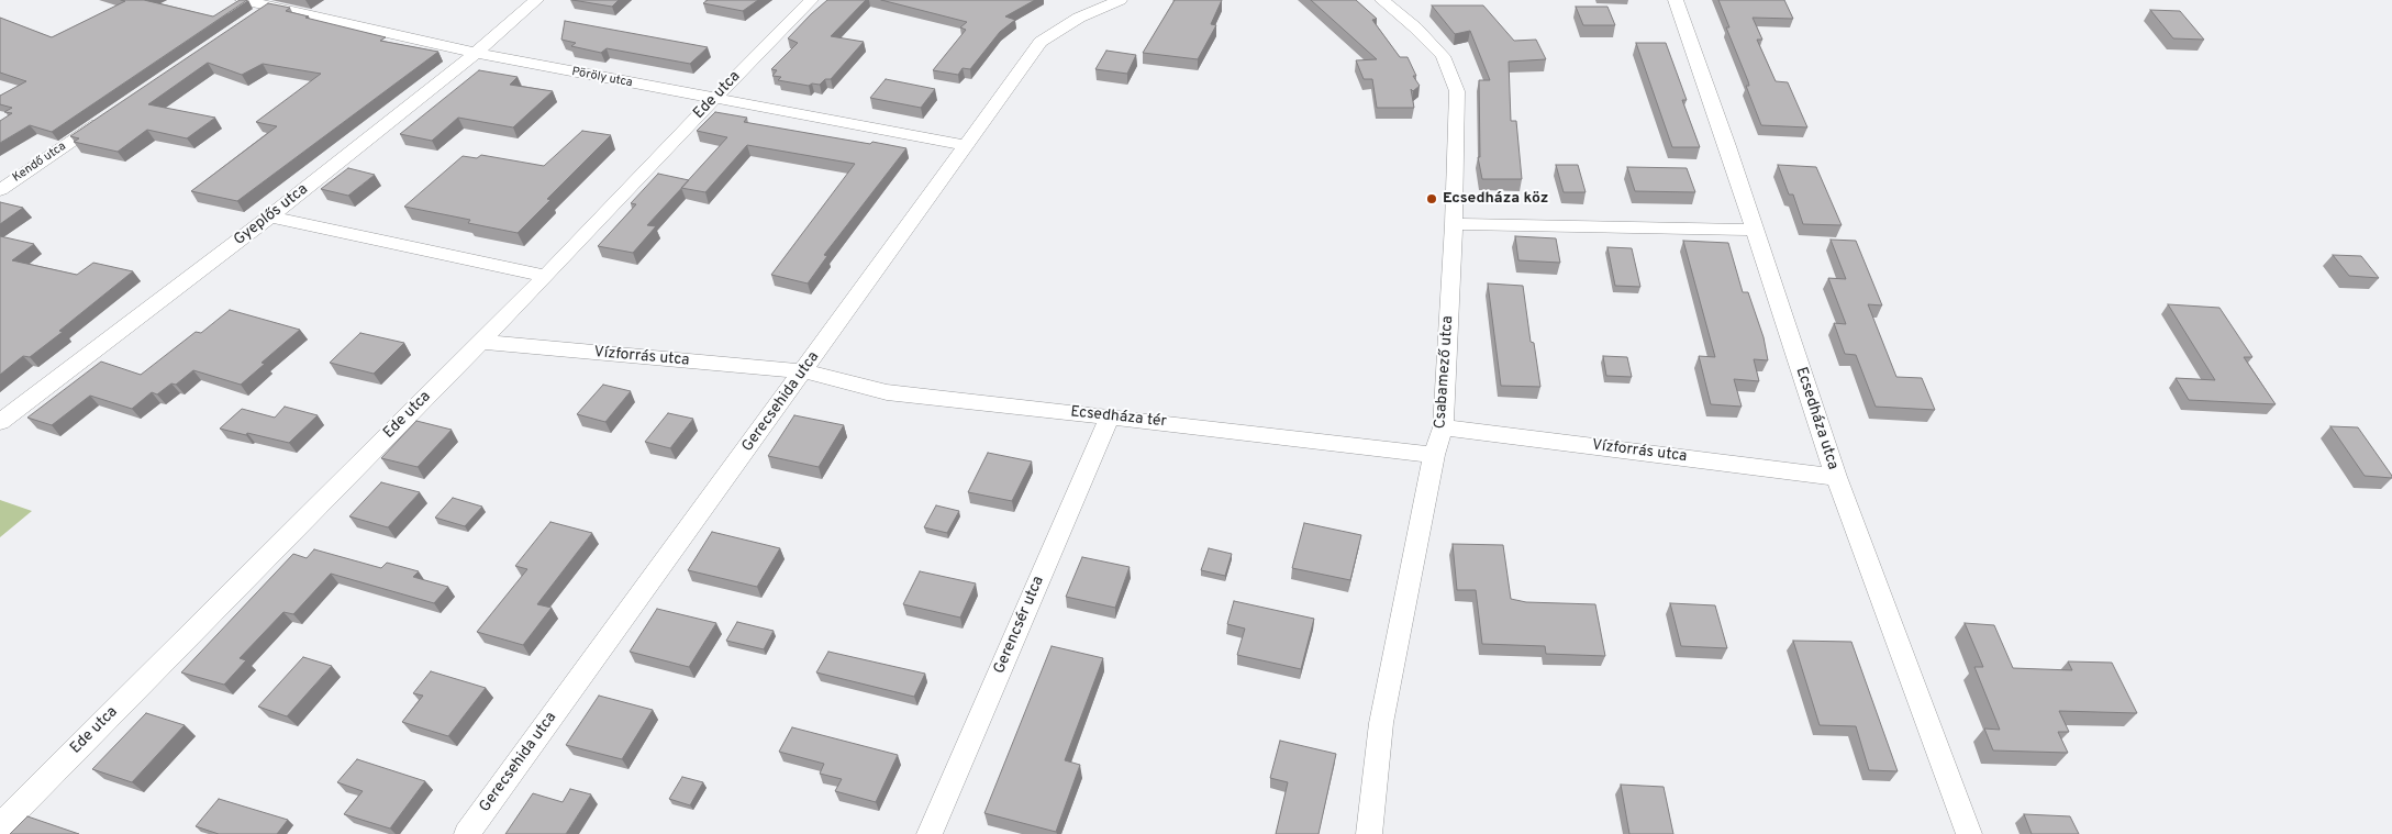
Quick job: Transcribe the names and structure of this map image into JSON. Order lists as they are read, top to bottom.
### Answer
{
  "streets": {
    "street": [
      "Pöröly utca",
      "Ede utca",
      "Kendő utca",
      "Gyeplős utca",
      "Vízforrás utca",
      "Csabamező utca",
      "Gerecsehida utca",
      "Ecsedháza tér",
      "Ecsedháza utca",
      "Gerencsér utca"
    ]
  },
  "crossings": [
    ["Pöröly utca", "Ede utca"],
    ["Pöröly utca", "Gyeplős utca"],
    ["Pöröly utca", "Gerecsehida utca"],
    ["Ede utca", "Vízforrás utca"],
    ["Vízforrás utca", "Csabamező utca"],
    ["Vízforrás utca", "Gerecsehida utca"],
    ["Vízforrás utca", "Ecsedháza tér"],
    ["Vízforrás utca", "Ecsedháza utca"],
    ["Csabamező utca", "Ecsedháza tér"],
    ["Gerecsehida utca", "Ecsedháza tér"],
    ["Ecsedháza tér", "Gerencsér utca"]
  ],
  "places": ["Ecsedháza köz"]
}
